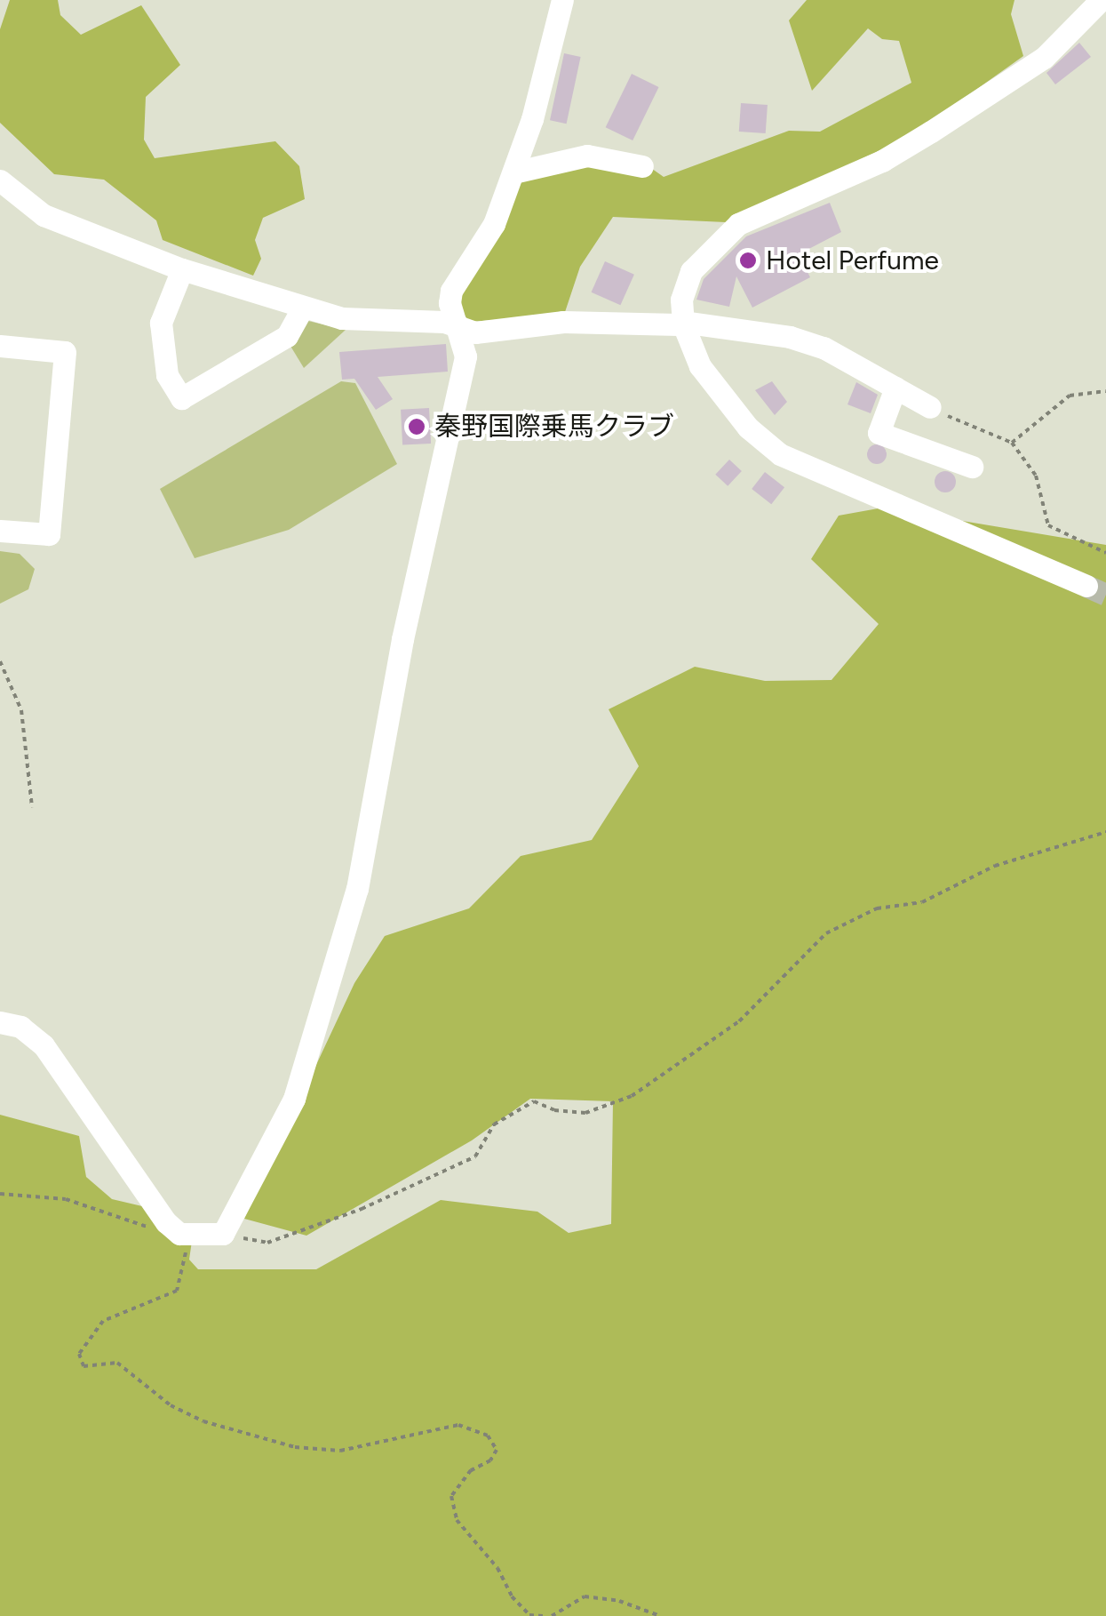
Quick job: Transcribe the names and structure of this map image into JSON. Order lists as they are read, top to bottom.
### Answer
{
  "places": ["Hotel Perfume", "秦野国際乗馬クラブ"]
}
